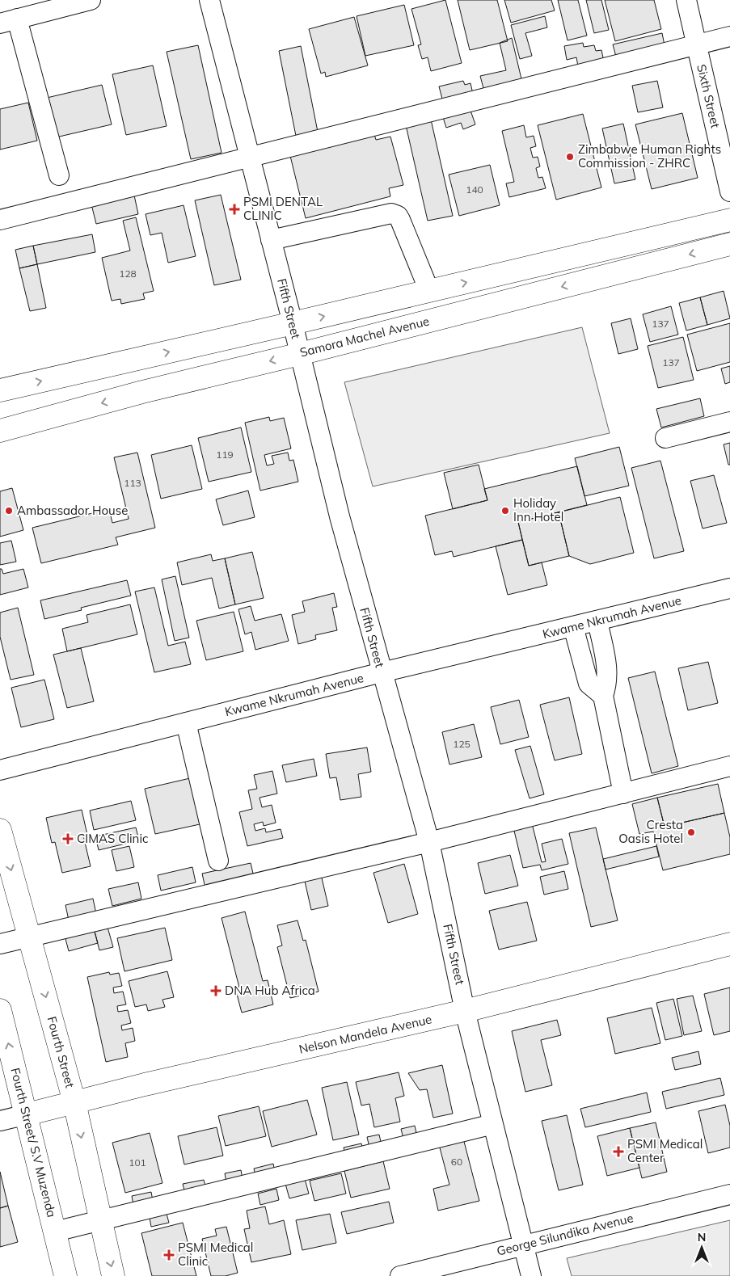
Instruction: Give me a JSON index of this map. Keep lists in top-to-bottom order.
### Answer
{
  "streets": {
    "main road": [
      "Samora Machel Avenue",
      "Nelson Mandela Avenue",
      "Fourth Street",
      "Fourth Street/ S.V Muzenda"
    ],
    "street": [
      "Sixth Street",
      "Fifth Street",
      "Kwame Nkrumah Avenue",
      "George Silundika Avenue"
    ]
  },
  "crossings": [
    ["Fifth Street", "Samora Machel Avenue"],
    ["Fifth Street", "Kwame Nkrumah Avenue"],
    ["Fifth Street", "Nelson Mandela Avenue"],
    ["Fifth Street", "George Silundika Avenue"],
    ["Nelson Mandela Avenue", "Fourth Street"],
    ["Nelson Mandela Avenue", "Fourth Street/ S.V Muzenda"]
  ],
  "one_way": ["Fourth Street", "Fourth Street/ S.V Muzenda"],
  "places": {
    "other": [
      "Zimbabwe Human Rights Commission - ZHRC",
      "Ambassador House",
      "Holiday Inn Hotel",
      "Cresta Oasis Hotel"
    ],
    "health": [
      "PSMI DENTAL CLINIC",
      "CIMAS Clinic",
      "DNA Hub Africa",
      "PSMI Medical Center",
      "PSMI Medical Clinic"
    ]
  },
  "house_numbers": [
    "140",
    "128",
    "137",
    "137",
    "119",
    "113",
    "125",
    "60",
    "101"
  ],
  "north": "top"
}
